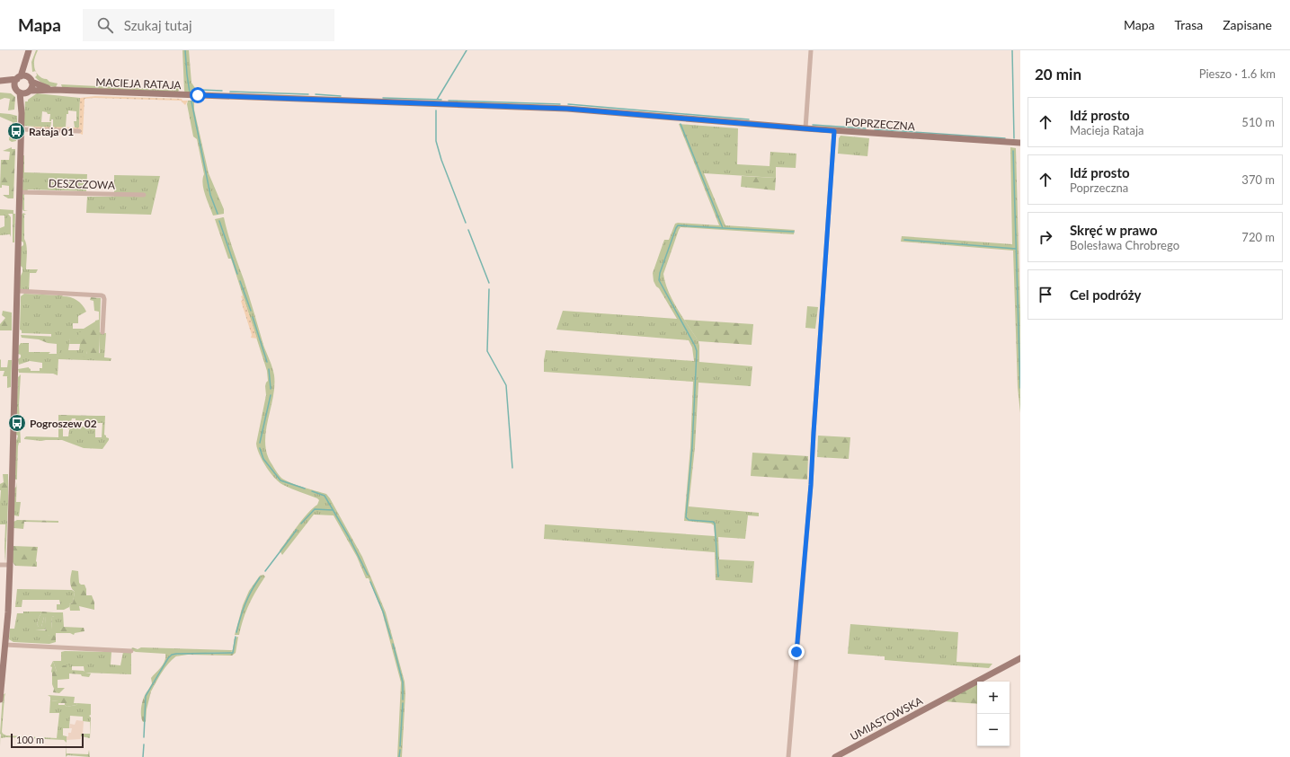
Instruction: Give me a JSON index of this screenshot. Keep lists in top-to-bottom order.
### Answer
{
  "streets": {
    "street": [
      "MACIEJA RATAJA",
      "POPRZECZNA",
      "DESZCZOWA",
      "UMIASTOWSKA"
    ]
  },
  "crossings": [
    ["MACIEJA RATAJA", "POPRZECZNA"]
  ],
  "places": {
    "bus stop": ["Rataja 01", "Pogroszew 02"]
  },
  "scale_bar": "100 m",
  "page": {
    "header": "Mapa",
    "search": "Szukaj tutaj",
    "nav": ["Mapa", "Trasa", "Zapisane"],
    "heading": ["20 min", "Pieszo · 1.6 km"],
    "list": [
      ["Idź prosto", "Macieja Rataja", "510 m"],
      ["Idź prosto", "Poprzeczna", "370 m"],
      ["Skręć w prawo", "Bolesława Chrobrego", "720 m"],
      "Cel podróży"
    ],
    "map_buttons": ["+", "−"],
    "scale": "100 m"
  }
}
